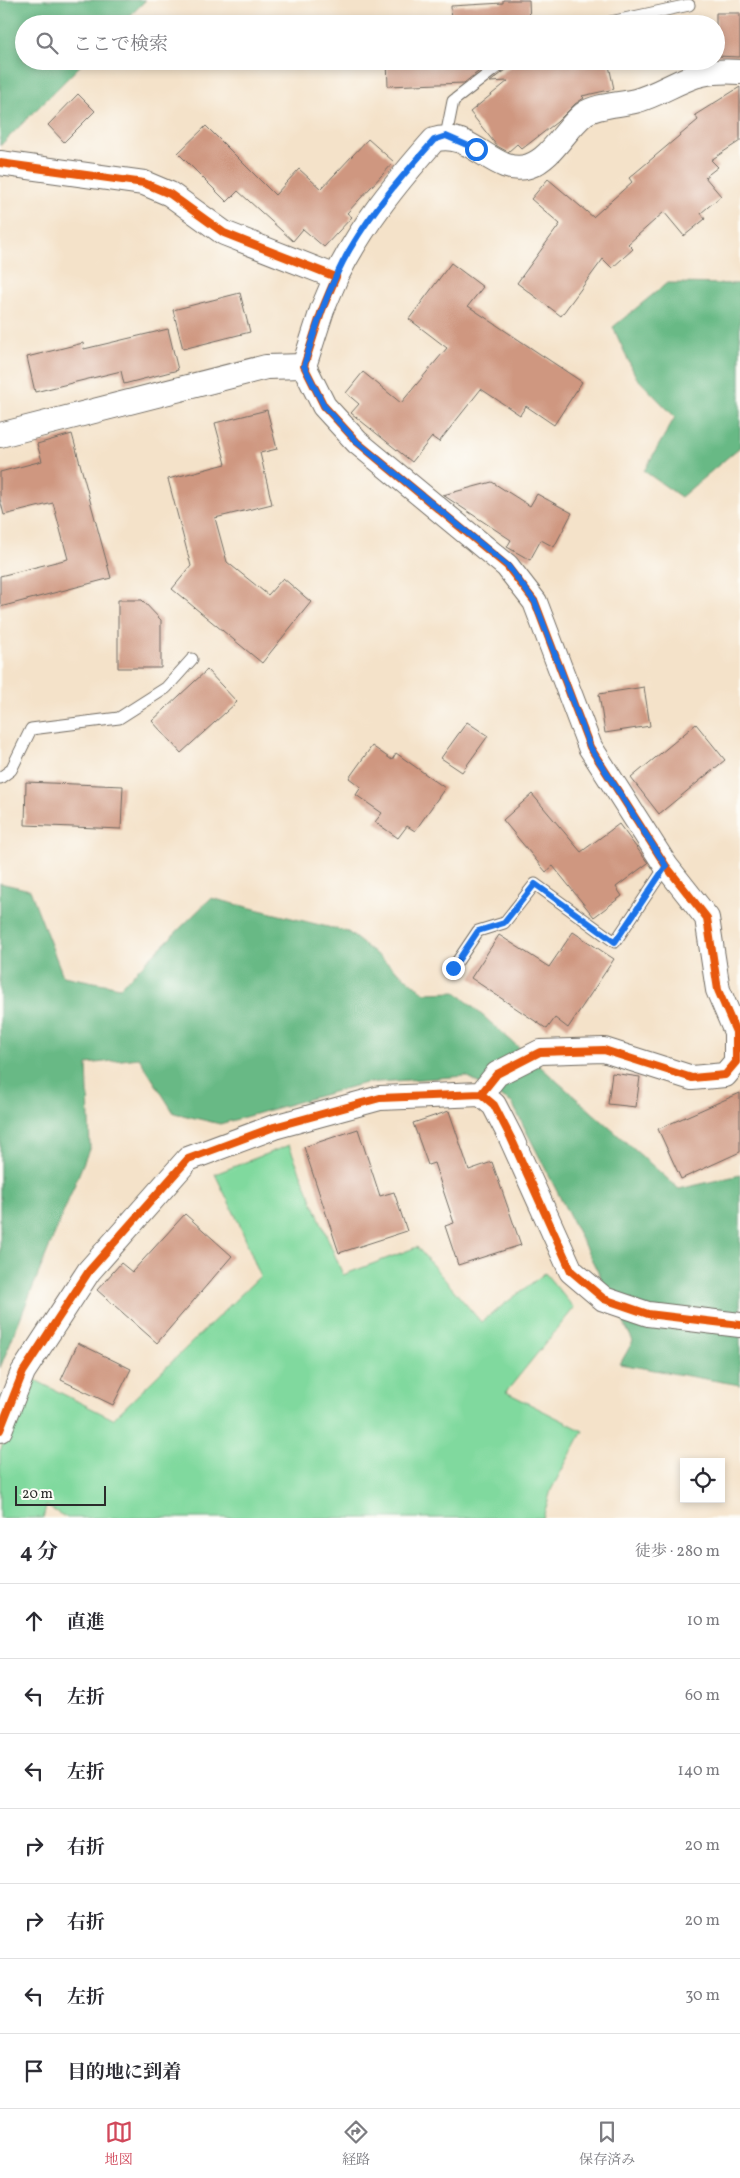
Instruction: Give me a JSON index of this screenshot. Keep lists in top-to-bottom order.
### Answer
{
  "scale_bar": "20 m",
  "page": {
    "search": "ここで検索",
    "scale": "20 m",
    "heading": ["4 分", "徒歩 · 280 m"],
    "list": [
      ["直進", "10 m"],
      ["左折", "60 m"],
      ["左折", "140 m"],
      ["右折", "20 m"],
      ["右折", "20 m"],
      ["左折", "30 m"],
      "目的地に到着"
    ],
    "nav": ["地図", "経路", "保存済み"]
  }
}
